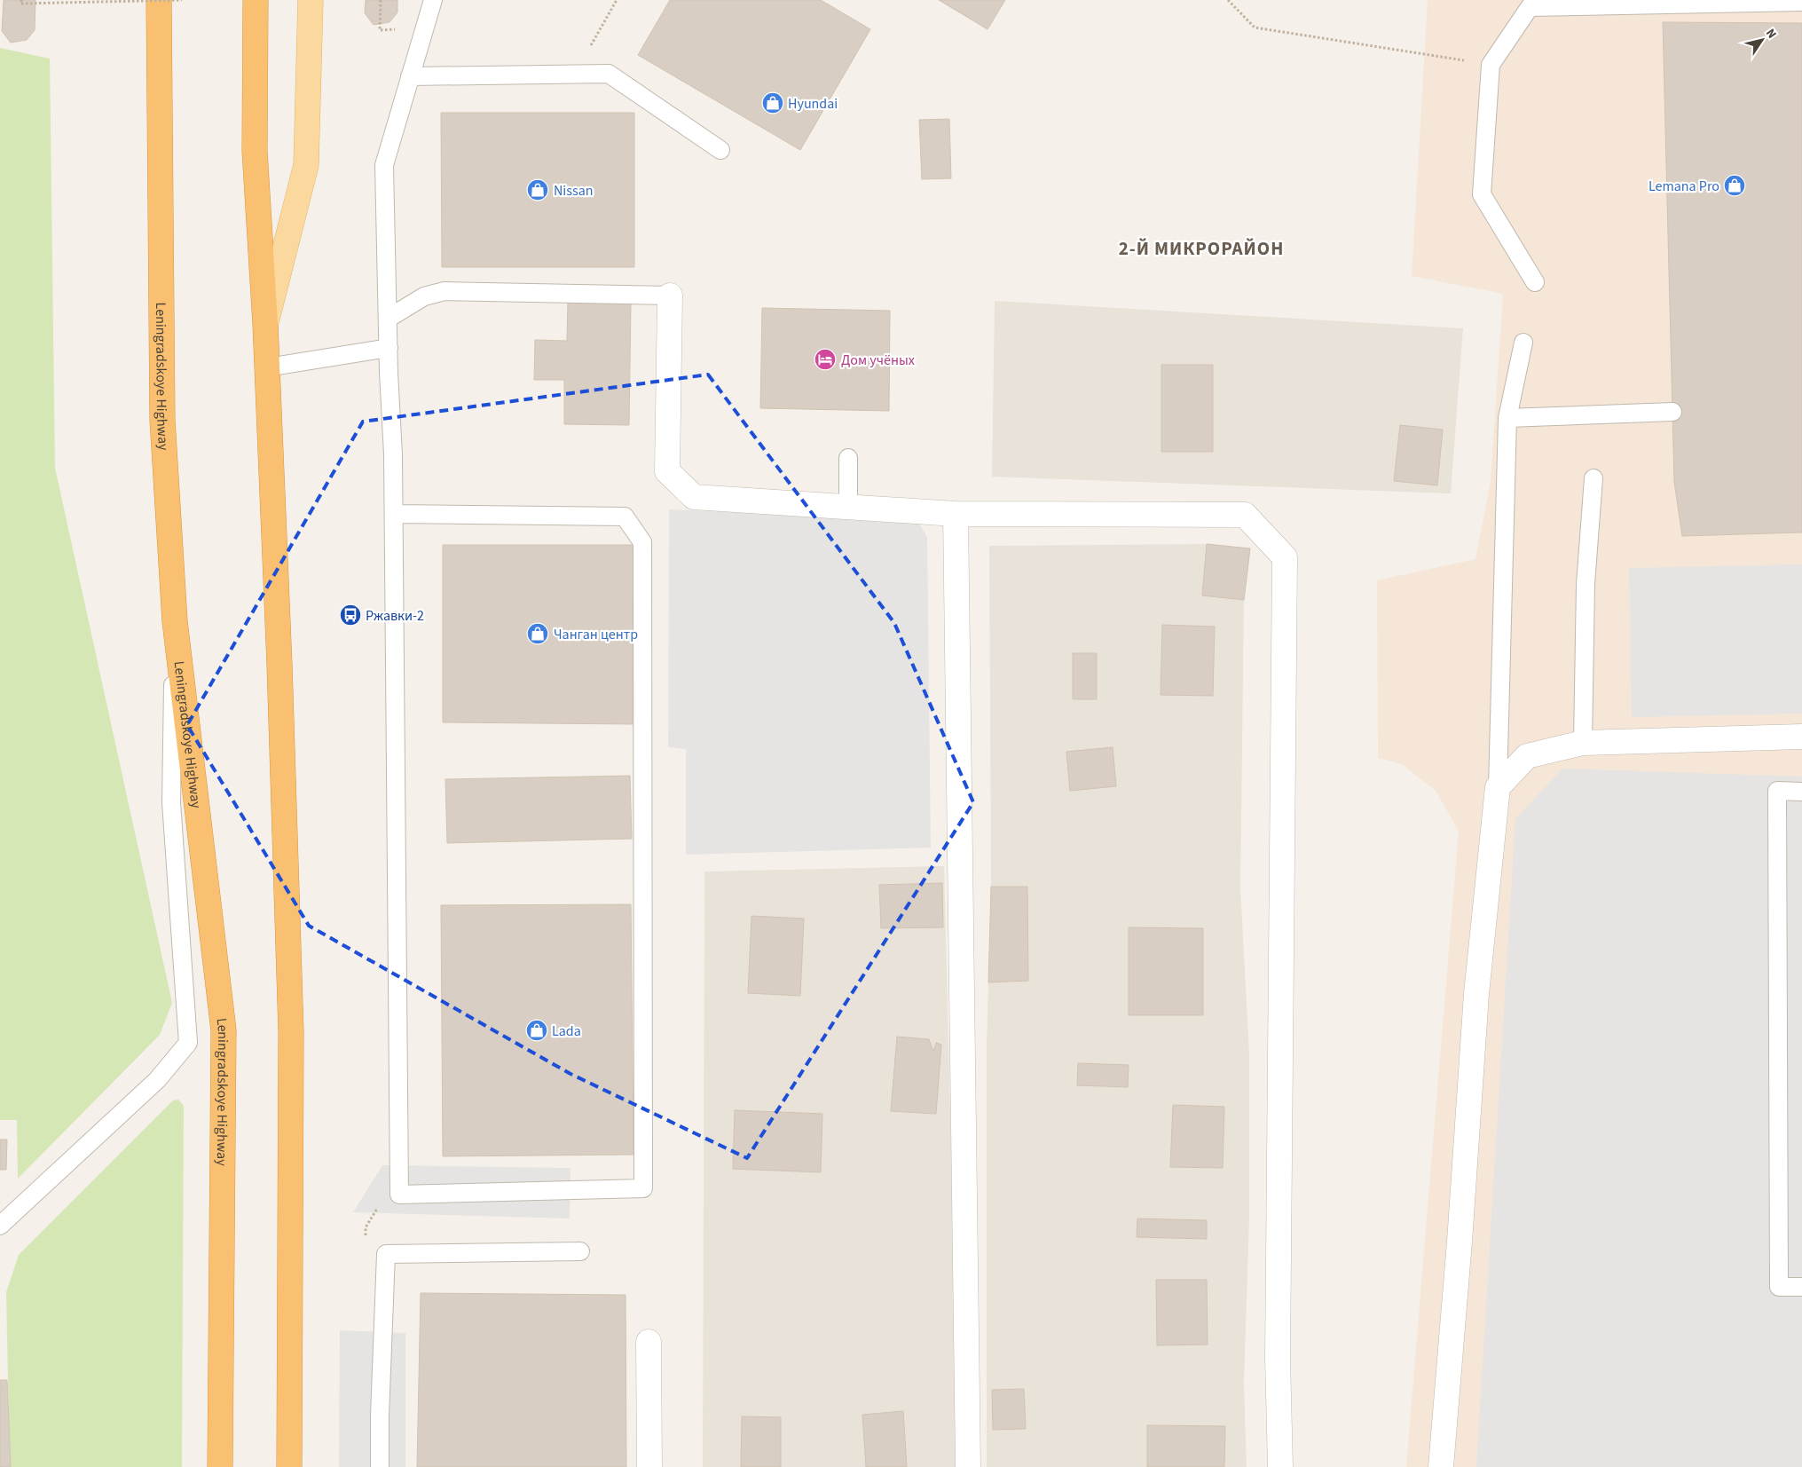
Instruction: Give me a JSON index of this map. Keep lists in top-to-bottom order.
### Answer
{
  "streets": {
    "highway": ["Leningradskoye Highway"]
  },
  "districts": ["2-Й МИКРОРАЙОН"],
  "places": {
    "shop": [
      "Hyundai",
      "Lemana Pro",
      "Nissan",
      "Чанган центр",
      "Lada"
    ],
    "hotel": ["Дом учёных"],
    "bus stop": ["Ржавки-2"]
  },
  "north": "top right"
}
